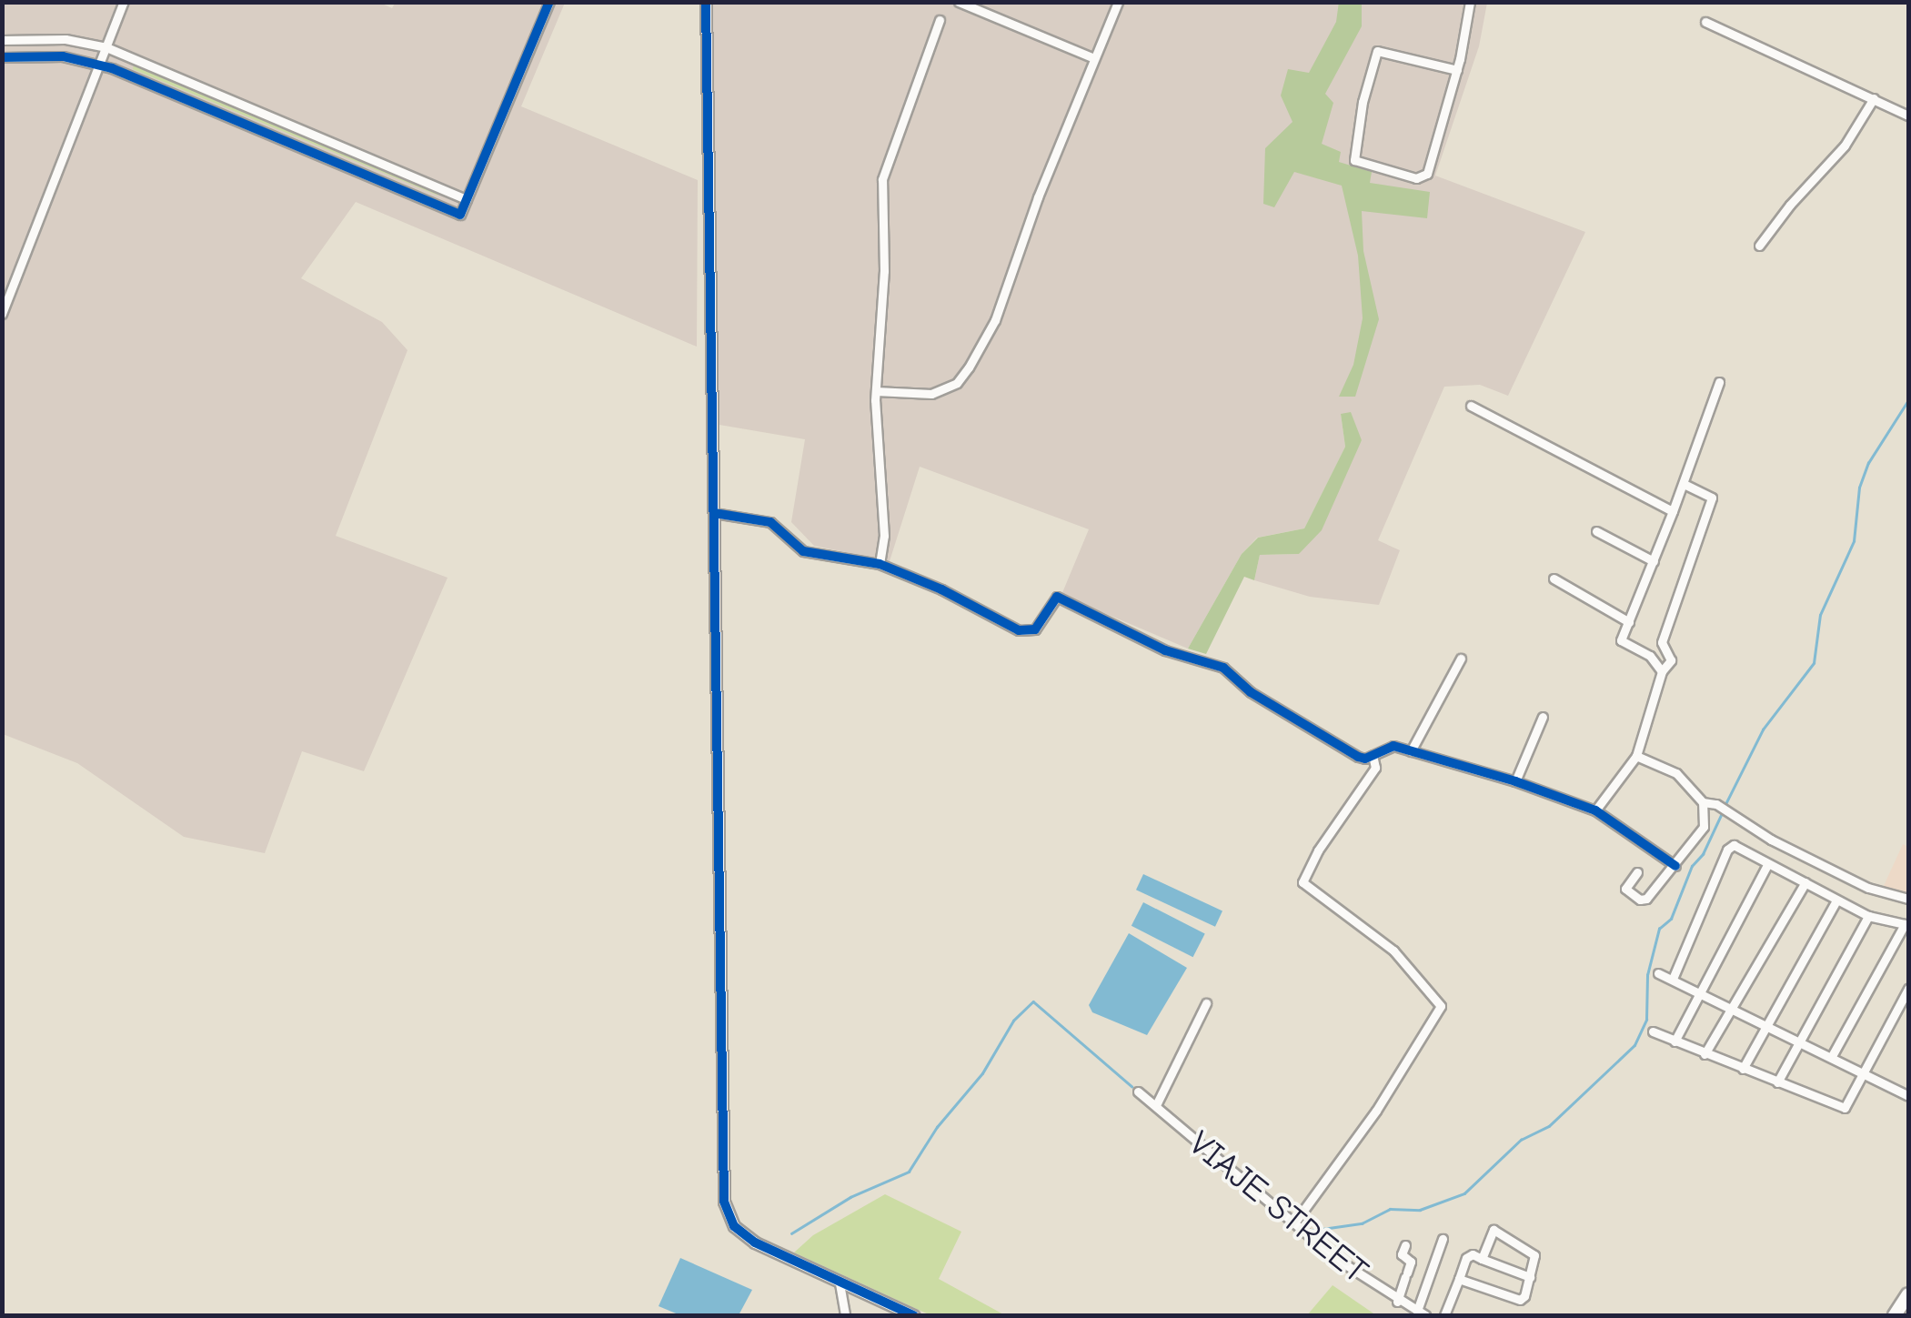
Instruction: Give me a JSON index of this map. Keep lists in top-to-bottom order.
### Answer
{
  "streets": {
    "street": ["VIAJE STREET"]
  }
}
